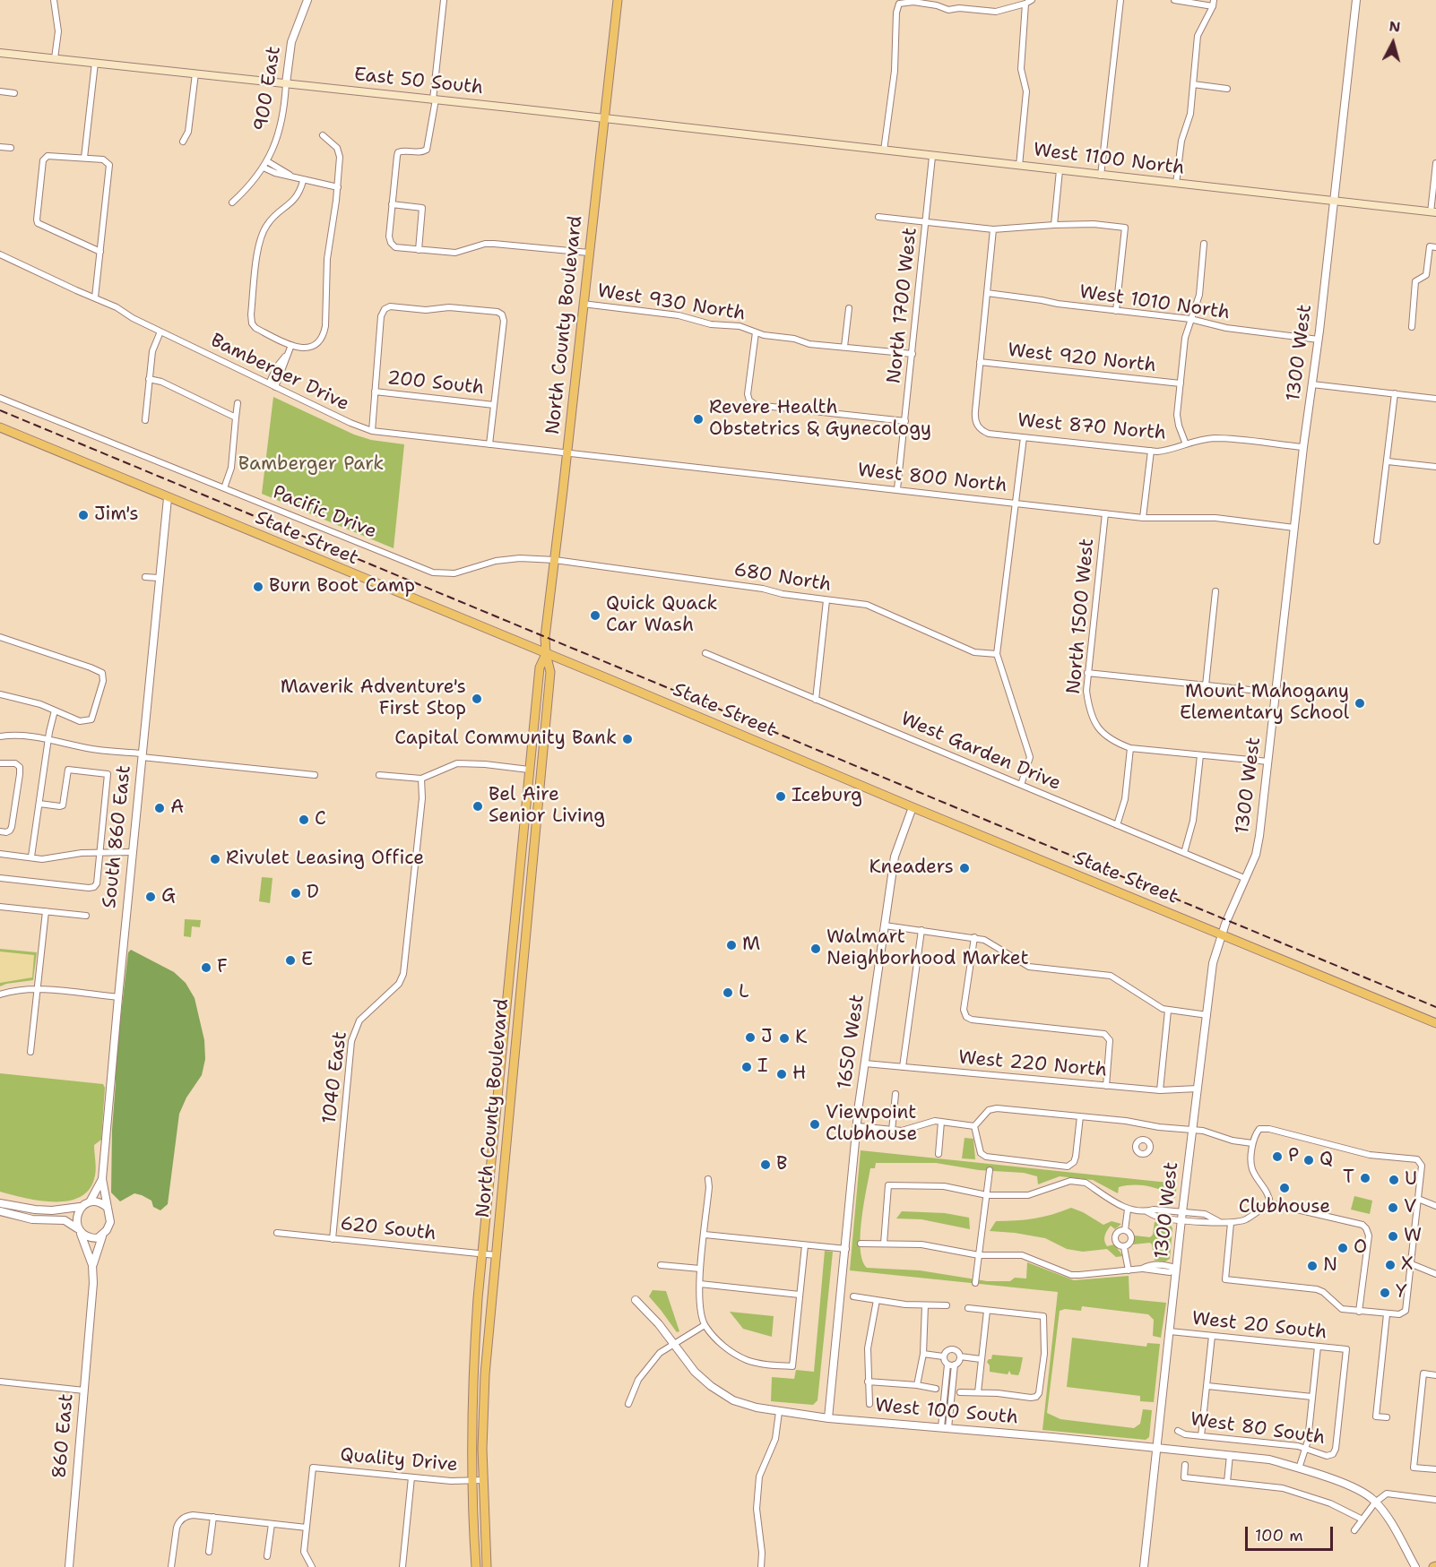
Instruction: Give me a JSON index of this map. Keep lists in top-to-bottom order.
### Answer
{
  "streets": {
    "main road": [
      "East 50 South",
      "West 1100 North",
      "North County Boulevard",
      "State Street"
    ],
    "street": [
      "900 East",
      "West 930 North",
      "West 1010 North",
      "North 1700 West",
      "1300 West",
      "West 920 North",
      "Bamberger Drive",
      "200 South",
      "West 870 North",
      "West 800 North",
      "Pacific Drive",
      "680 North",
      "North 1500 West",
      "West Garden Drive",
      "South 860 East",
      "1650 West",
      "West 220 North",
      "1040 East",
      "620 South",
      "West 20 South",
      "West 100 South",
      "West 80 South",
      "860 East",
      "Quality Drive"
    ]
  },
  "crossings": [
    ["East 50 South", "900 East"],
    ["East 50 South", "West 1100 North"],
    ["East 50 South", "North County Boulevard"],
    ["West 1100 North", "North 1700 West"],
    ["West 1100 North", "1300 West"],
    ["West 930 North", "North County Boulevard"],
    ["West 1010 North", "1300 West"],
    ["North 1700 West", "West 800 North"],
    ["North County Boulevard", "Bamberger Drive"],
    ["North County Boulevard", "West 800 North"],
    ["North County Boulevard", "Pacific Drive"],
    ["North County Boulevard", "State Street"],
    ["North County Boulevard", "680 North"],
    ["North County Boulevard", "620 South"],
    ["North County Boulevard", "Quality Drive"],
    ["1300 West", "West 870 North"],
    ["1300 West", "West 800 North"],
    ["1300 West", "State Street"],
    ["1300 West", "West Garden Drive"],
    ["1300 West", "West 220 North"],
    ["1300 West", "West 20 South"],
    ["1300 West", "West 100 South"],
    ["West 920 North", "West 870 North"],
    ["Bamberger Drive", "West 800 North"],
    ["West 800 North", "North 1500 West"],
    ["Pacific Drive", "680 North"],
    ["State Street", "South 860 East"],
    ["State Street", "1650 West"],
    ["1650 West", "West 220 North"],
    ["1650 West", "West 100 South"],
    ["1040 East", "620 South"],
    ["West 20 South", "West 80 South"]
  ],
  "parks": ["Bamberger Park"],
  "places": [
    "Revere Health Obstetrics & Gynecology",
    "Jim's",
    "Burn Boot Camp",
    "Quick Quack Car Wash",
    "Maverik Adventure's First Stop",
    "Mount Mahogany Elementary School",
    "Capital Community Bank",
    "Iceburg",
    "Bel Aire Senior Living",
    "A",
    "C",
    "Rivulet Leasing Office",
    "Kneaders",
    "D",
    "G",
    "M",
    "Walmart Neighborhood Market",
    "E",
    "F",
    "L",
    "J",
    "K",
    "I",
    "H",
    "Viewpoint Clubhouse",
    "P",
    "Q",
    "B",
    "T",
    "U",
    "Clubhouse",
    "V",
    "W",
    "O",
    "X",
    "N",
    "Y"
  ],
  "scale_bar": "100 m",
  "north": "top"
}
